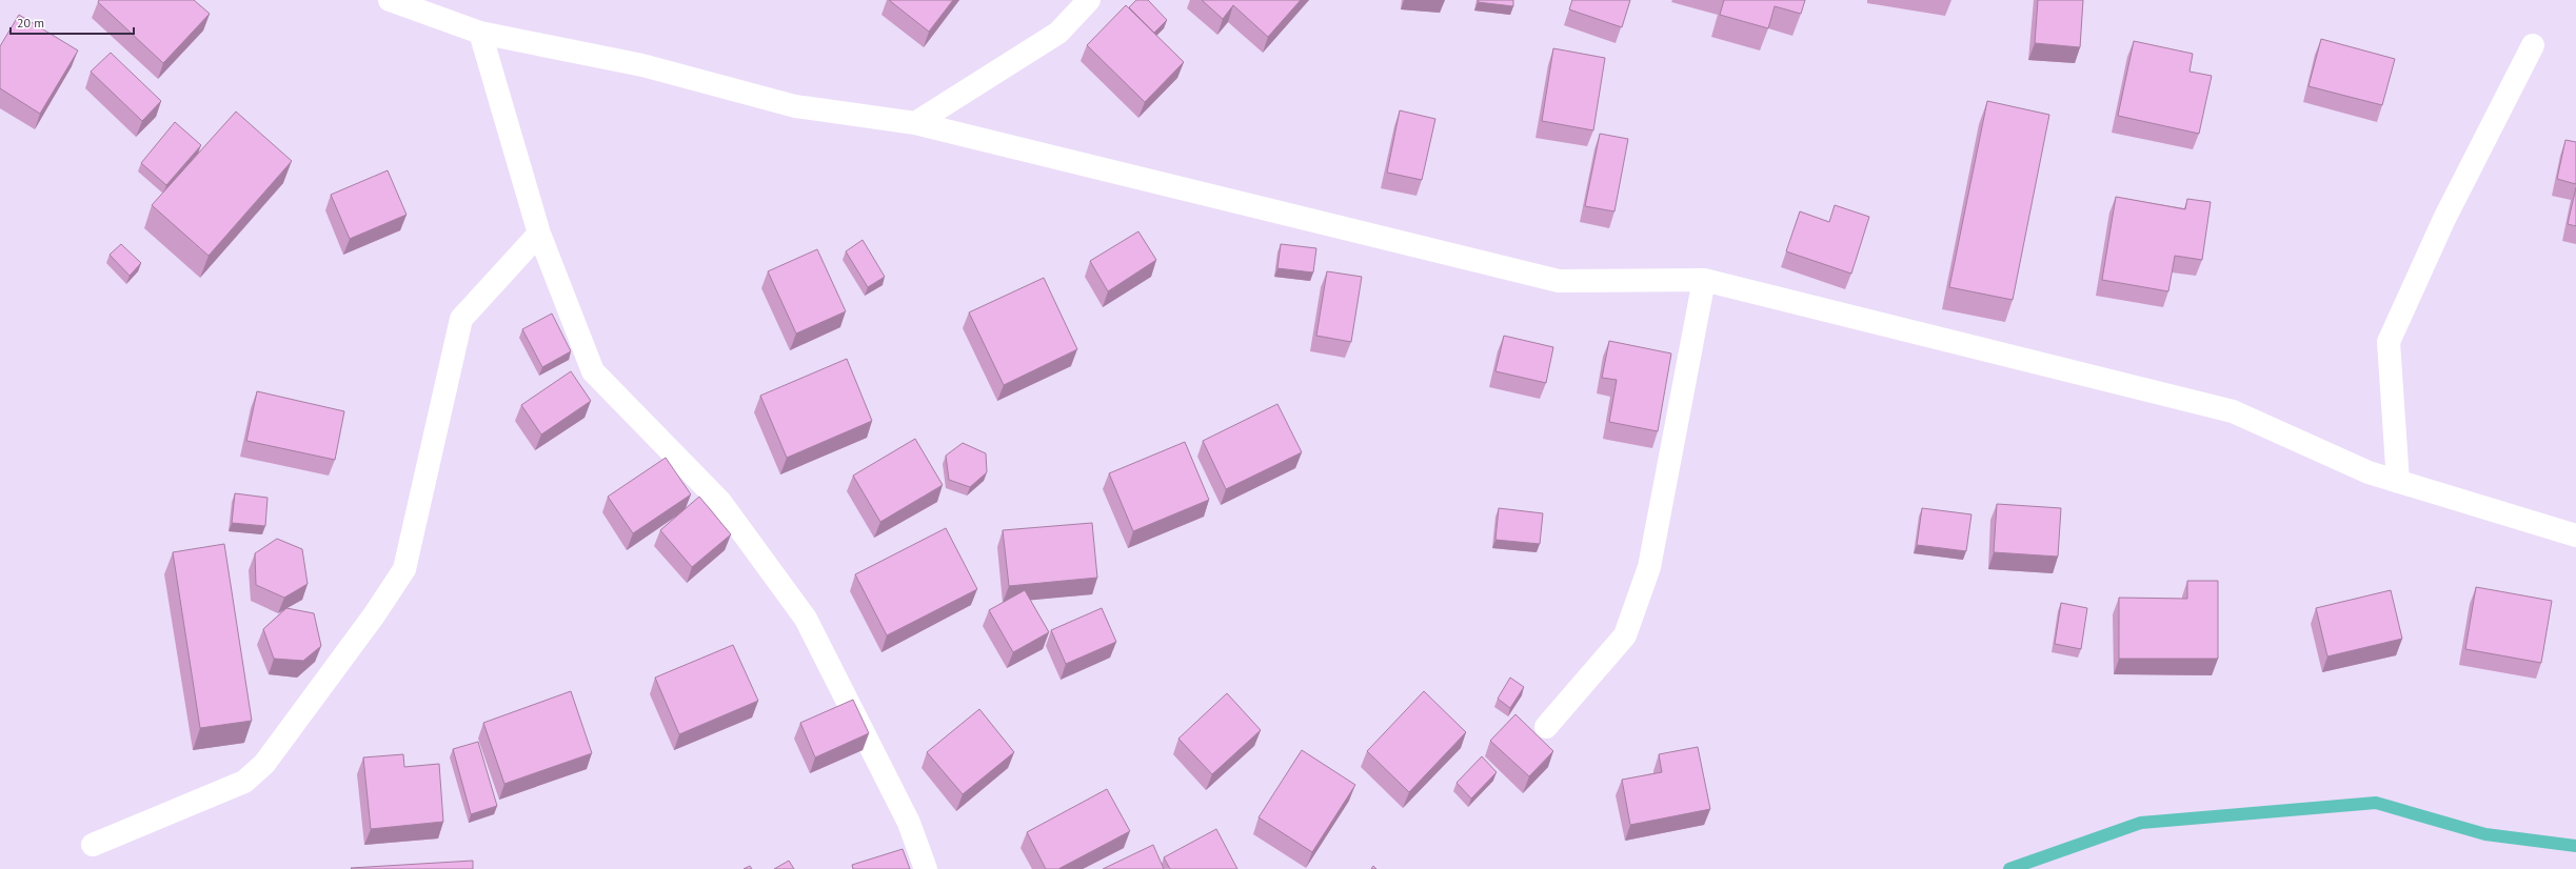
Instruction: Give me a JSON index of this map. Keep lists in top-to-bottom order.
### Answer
{
  "scale_bar": "20 m"
}
